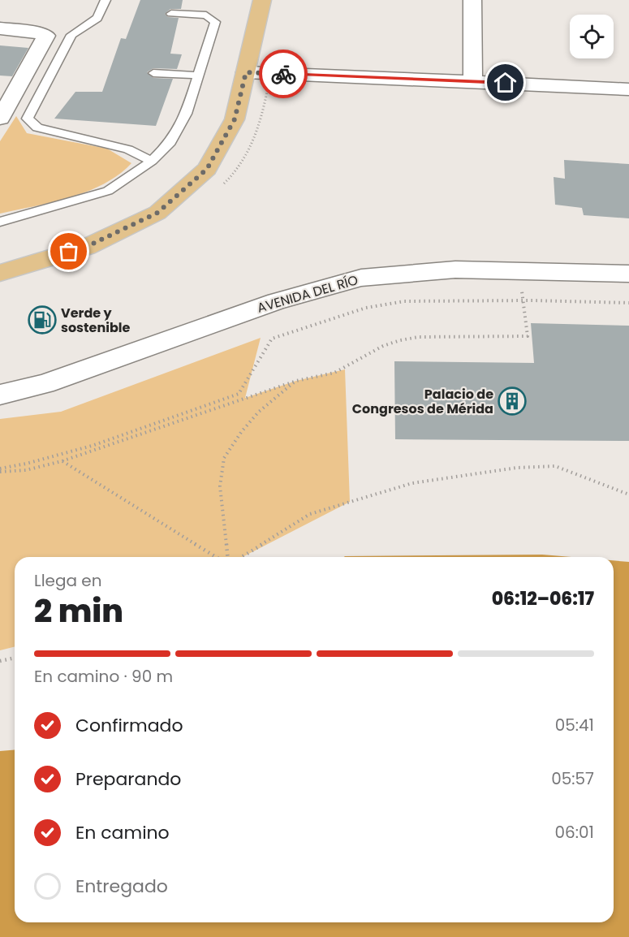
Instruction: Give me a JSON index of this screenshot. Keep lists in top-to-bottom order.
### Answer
{
  "streets": {
    "street": ["AVENIDA DEL RÍO"]
  },
  "places": {
    "fuel station": ["Verde y sostenible"],
    "building": ["Palacio de Congresos de Mérida"]
  },
  "page": {
    "heading": ["2 min", "Llega en", "06:12–06:17"],
    "bar": "En camino · 90 m",
    "list": [
      ["Confirmado", "05:41"],
      ["Preparando", "05:57"],
      ["En camino", "06:01"],
      "Entregado"
    ]
  }
}
